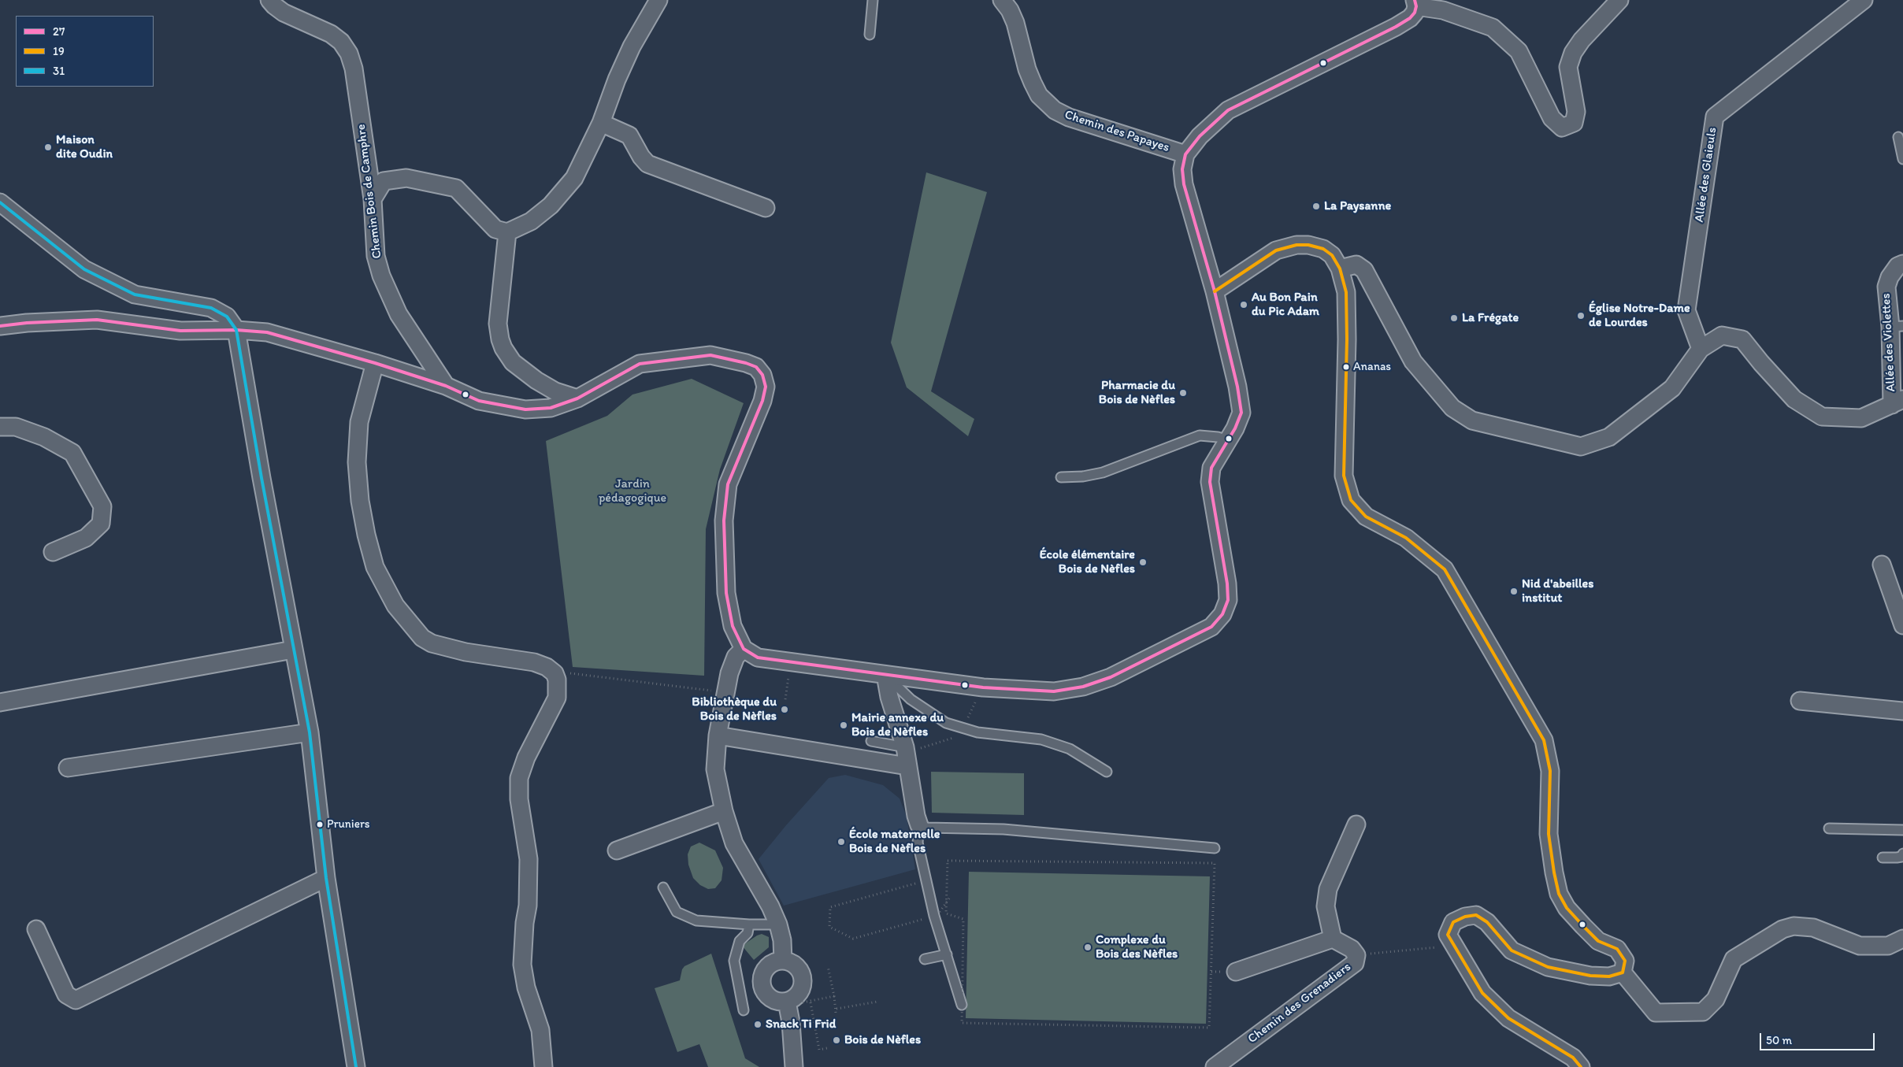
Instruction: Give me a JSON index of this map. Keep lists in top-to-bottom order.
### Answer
{
  "streets": {
    "street": [
      "Chemin des Papayes",
      "Allée des Glaieuls",
      "Chemin Bois de Camphre",
      "Allée des Violettes",
      "Chemin des Grenadiers"
    ]
  },
  "crossings": [
    ["Allée des Glaieuls", "Allée des Violettes"]
  ],
  "parks": ["Jardin pédagogique"],
  "places": [
    "Maison dite Oudin",
    "La Paysanne",
    "Au Bon Pain du Pic Adam",
    "Église Notre-Dame de Lourdes",
    "La Frégate",
    "Ananas",
    "Pharmacie du Bois de Nèfles",
    "École élémentaire Bois de Nèfles",
    "Nid d'abeilles institut",
    "Bibliothèque du Bois de Nèfles",
    "Mairie annexe du Bois de Nèfles",
    "Pruniers",
    "École maternelle Bois de Nèfles",
    "Complexe du Bois des Nèfles",
    "Snack Ti Frid",
    "Bois de Nèfles"
  ],
  "lines": ["transit line 27", "transit line 31", "transit line 19"],
  "legend": ["27", "19", "31"],
  "scale_bar": "50 m"
}
